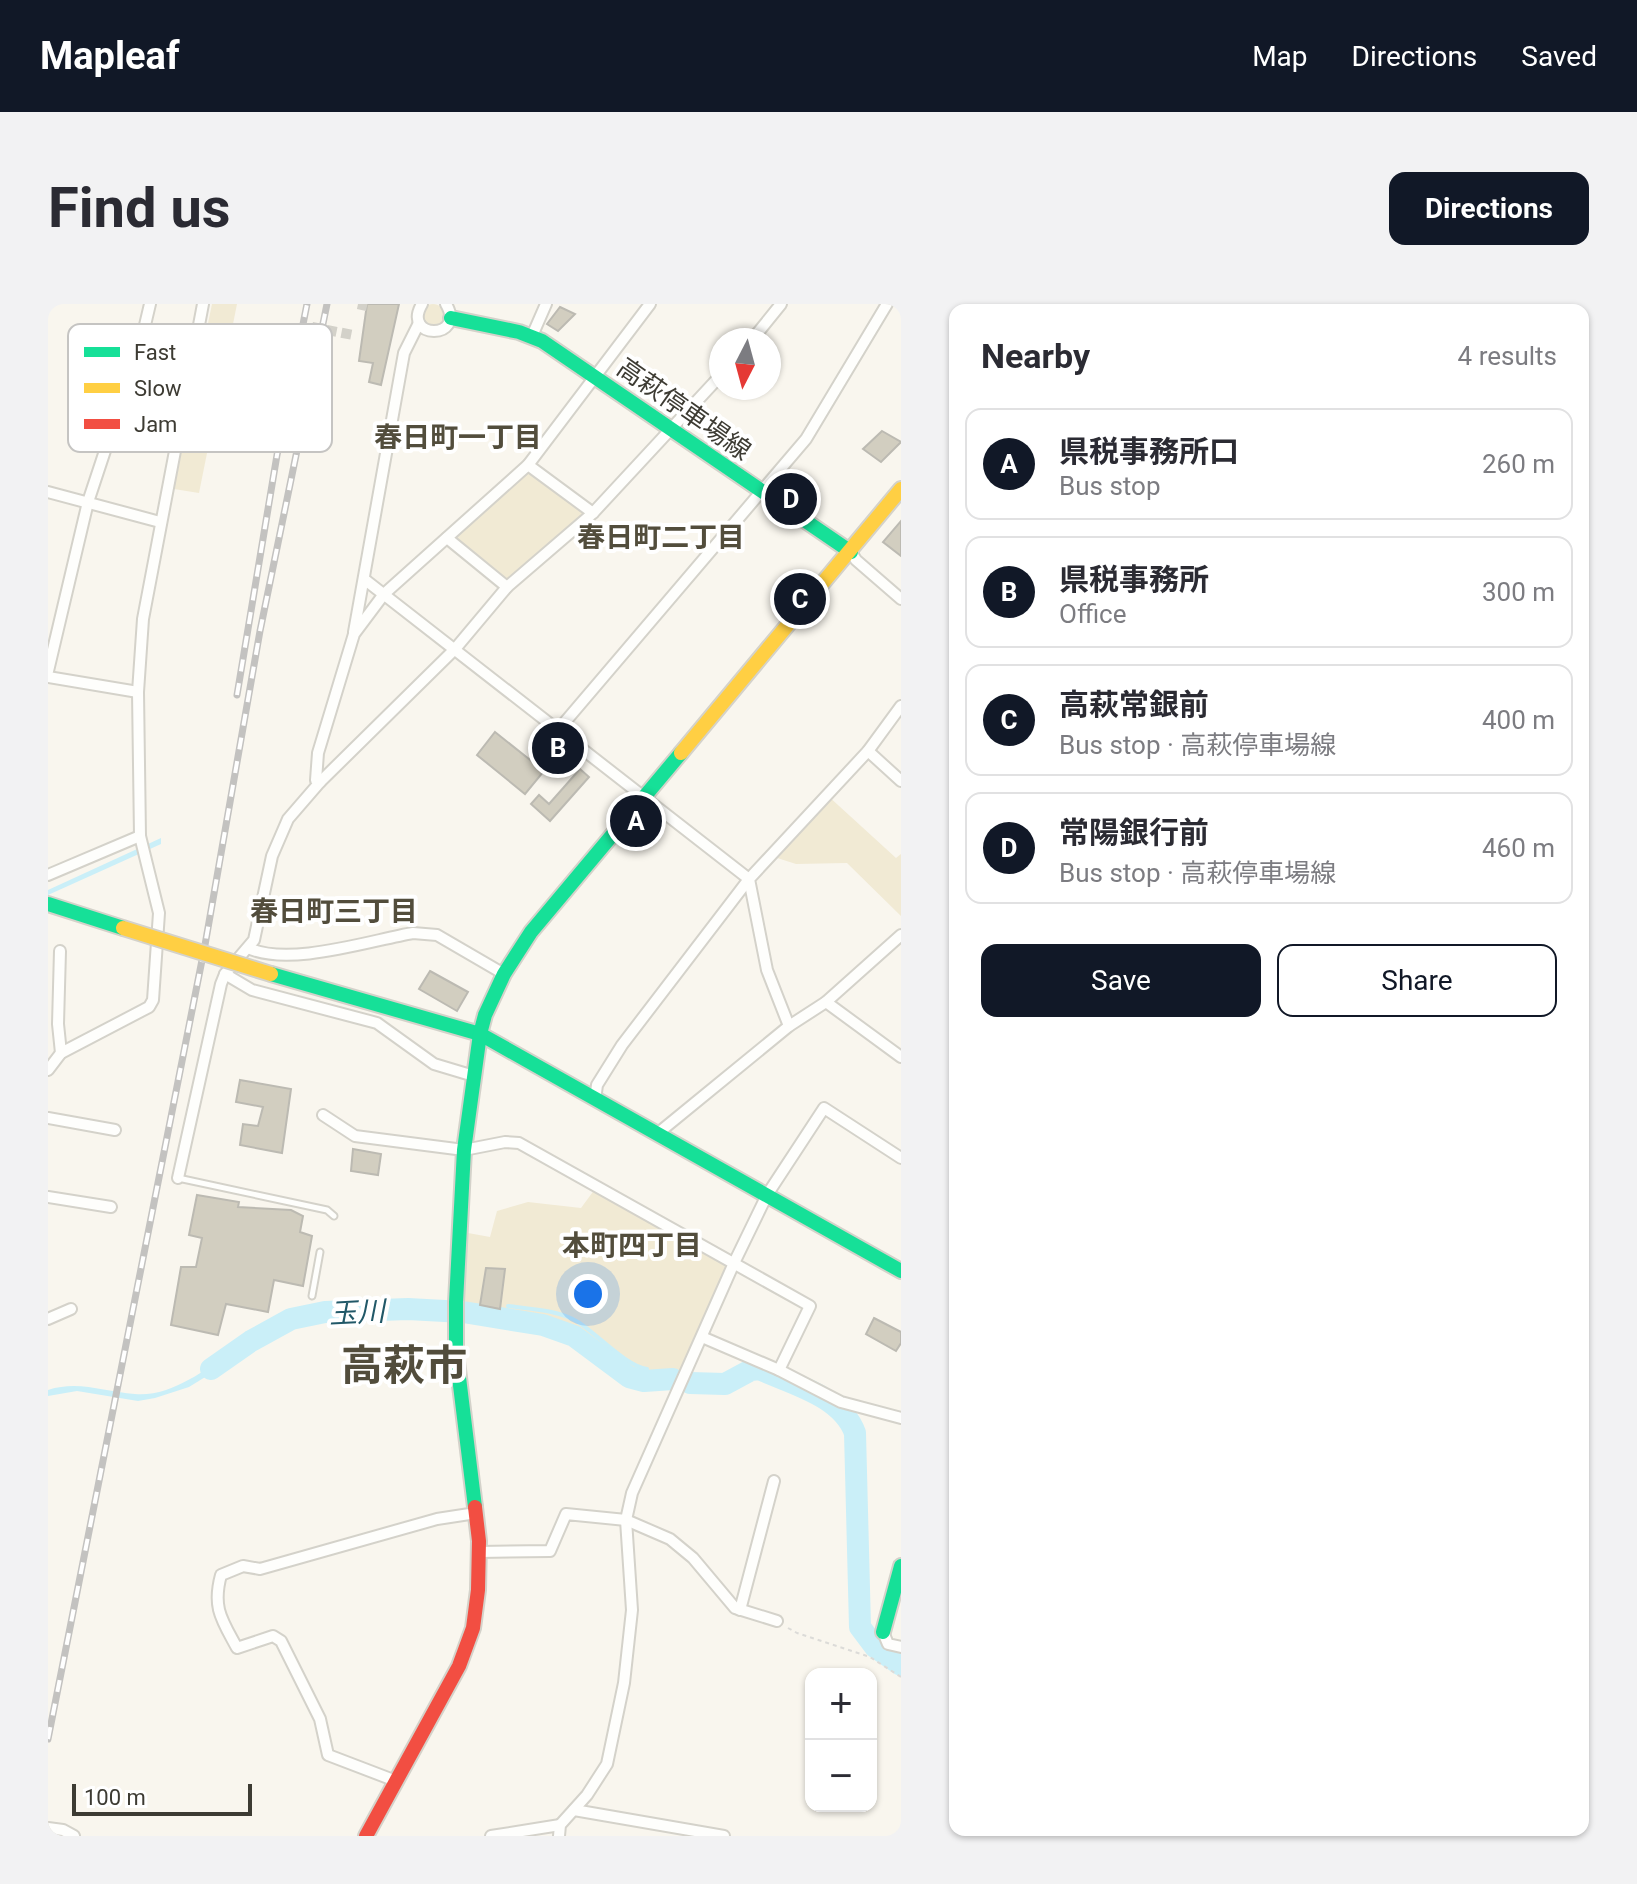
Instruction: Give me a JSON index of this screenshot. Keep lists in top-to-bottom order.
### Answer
{
  "streets": {
    "street": ["高萩停車場線"]
  },
  "districts": [
    "春日町一丁目",
    "春日町二丁目",
    "春日町三丁目",
    "本町四丁目",
    "高萩市"
  ],
  "water": ["玉川"],
  "legend": ["Fast", "Slow", "Jam"],
  "scale_bar": "100 m",
  "north": "bottom",
  "page": {
    "header": "Mapleaf",
    "nav": ["Map", "Directions", "Saved"],
    "buttons": [
      "Directions",
      ["Save", "Share"]
    ],
    "title": "Find us",
    "heading": ["Nearby", "4 results"],
    "list": [
      {
        "mark": "A",
        "name": "県税事務所口",
        "note": "Bus stop",
        "value": "260 m"
      },
      {
        "mark": "B",
        "name": "県税事務所",
        "note": "Office",
        "value": "300 m"
      },
      {
        "mark": "C",
        "name": "高萩常銀前",
        "note": "Bus stop · 高萩停車場線",
        "value": "400 m"
      },
      {
        "mark": "D",
        "name": "常陽銀行前",
        "note": "Bus stop · 高萩停車場線",
        "value": "460 m"
      }
    ],
    "pins": [
      "D",
      "C",
      "B",
      "A"
    ],
    "map_buttons": ["+", "−"],
    "scale": "100 m"
  }
}
